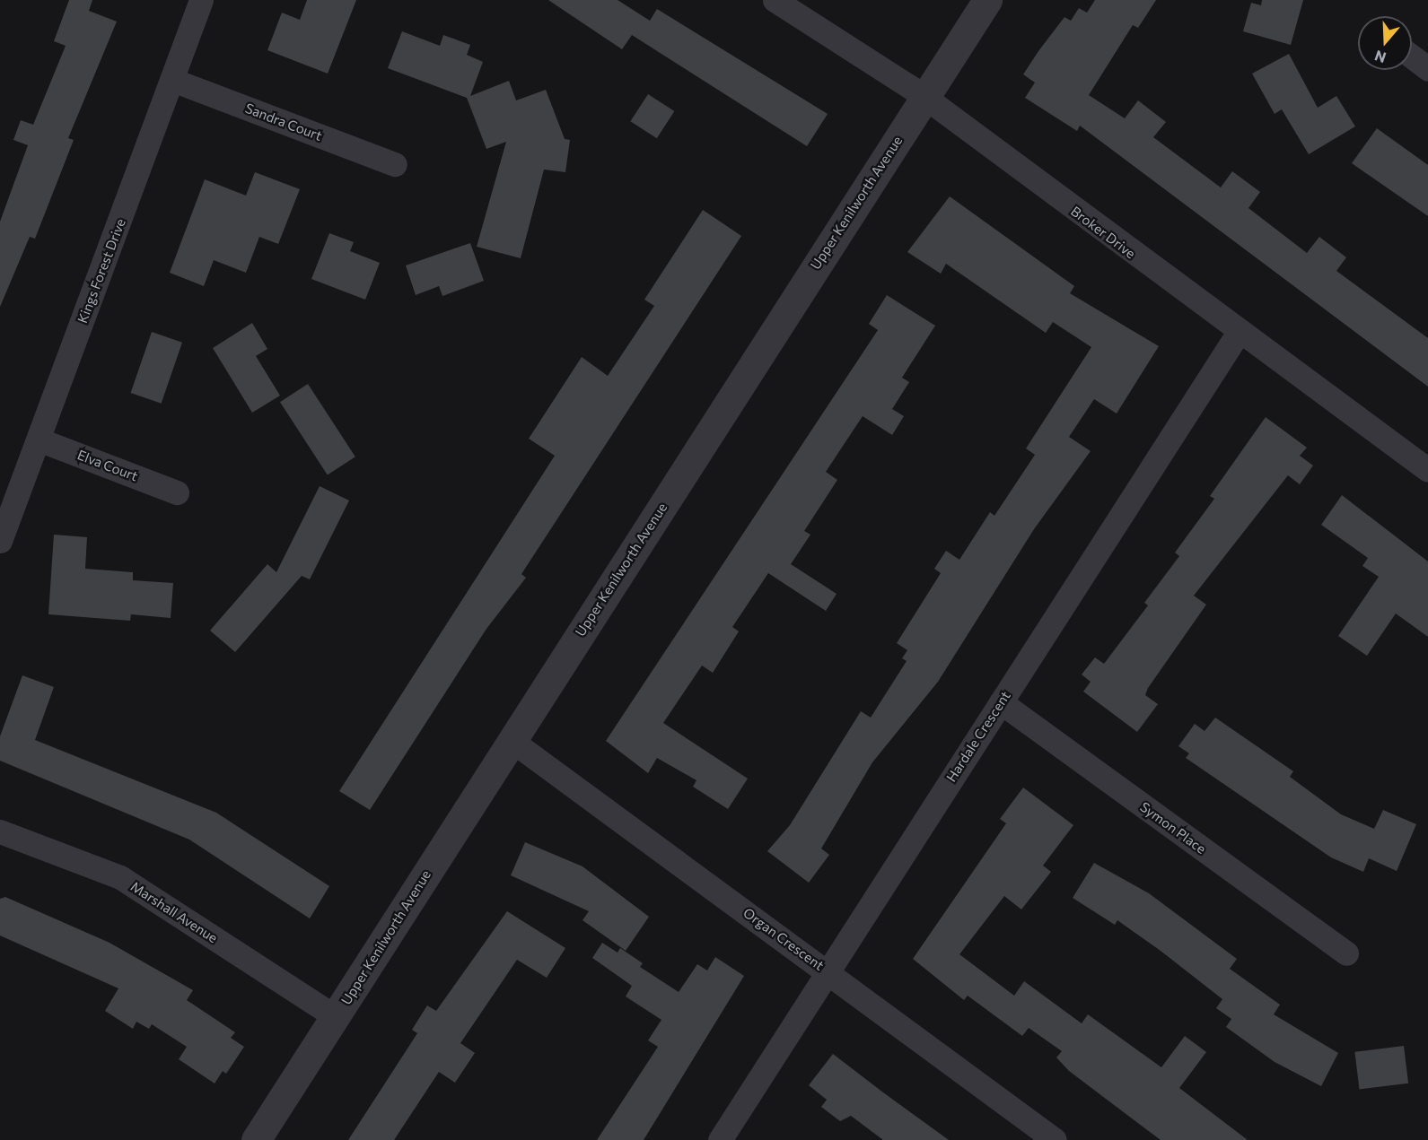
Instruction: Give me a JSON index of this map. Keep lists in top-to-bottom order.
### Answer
{
  "streets": {
    "street": [
      "Sandra Court",
      "Upper Kenilworth Avenue",
      "Broker Drive",
      "Kings Forest Drive",
      "Elva Court",
      "Hardale Crescent",
      "Symon Place",
      "Marshall Avenue",
      "Organ Crescent"
    ]
  },
  "crossings": [
    ["Sandra Court", "Kings Forest Drive"],
    ["Upper Kenilworth Avenue", "Broker Drive"],
    ["Upper Kenilworth Avenue", "Marshall Avenue"],
    ["Upper Kenilworth Avenue", "Organ Crescent"],
    ["Broker Drive", "Hardale Crescent"],
    ["Kings Forest Drive", "Elva Court"],
    ["Hardale Crescent", "Symon Place"],
    ["Hardale Crescent", "Organ Crescent"]
  ],
  "north": "bottom"
}
